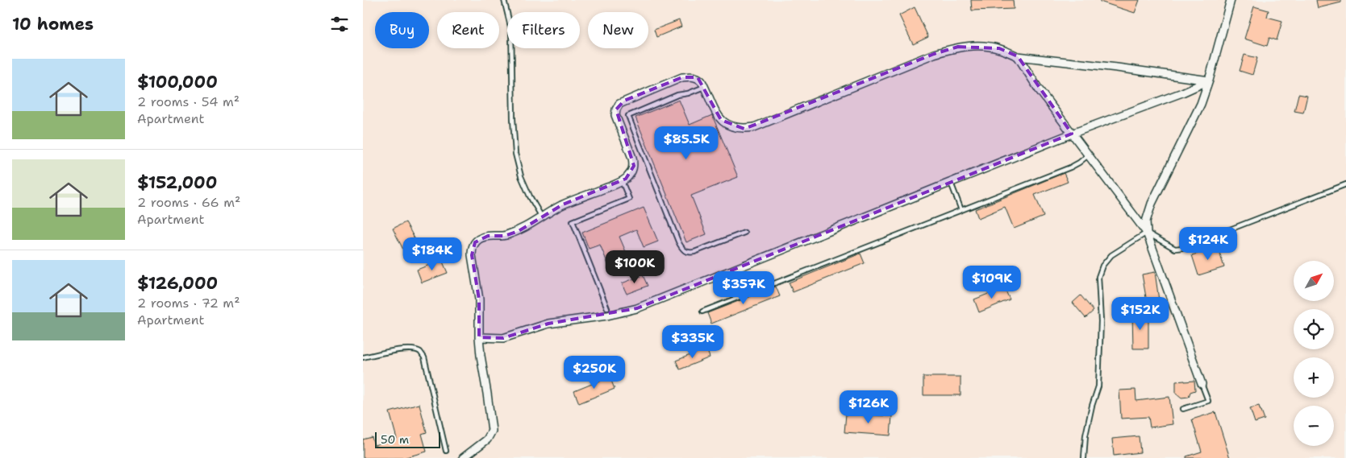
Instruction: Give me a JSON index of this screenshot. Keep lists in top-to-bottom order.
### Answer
{
  "scale_bar": "50 m",
  "north": "top right",
  "page": {
    "heading": "10 homes",
    "chip": [
      "Buy",
      "Rent",
      "Filters",
      "New"
    ],
    "list": [
      {
        "name": "$100,000",
        "note": "2 rooms · 54 m² · Apartment"
      },
      {
        "name": "$152,000",
        "note": "2 rooms · 66 m² · Apartment"
      },
      {
        "name": "$126,000",
        "note": "2 rooms · 72 m² · Apartment"
      }
    ],
    "price": [
      "$85.5K",
      "$124K",
      "$184K",
      "$100K",
      "$109K",
      "$357K",
      "$152K",
      "$335K",
      "$250K",
      "$126K"
    ],
    "map_buttons": ["+", "−"],
    "scale": "50 m"
  }
}
